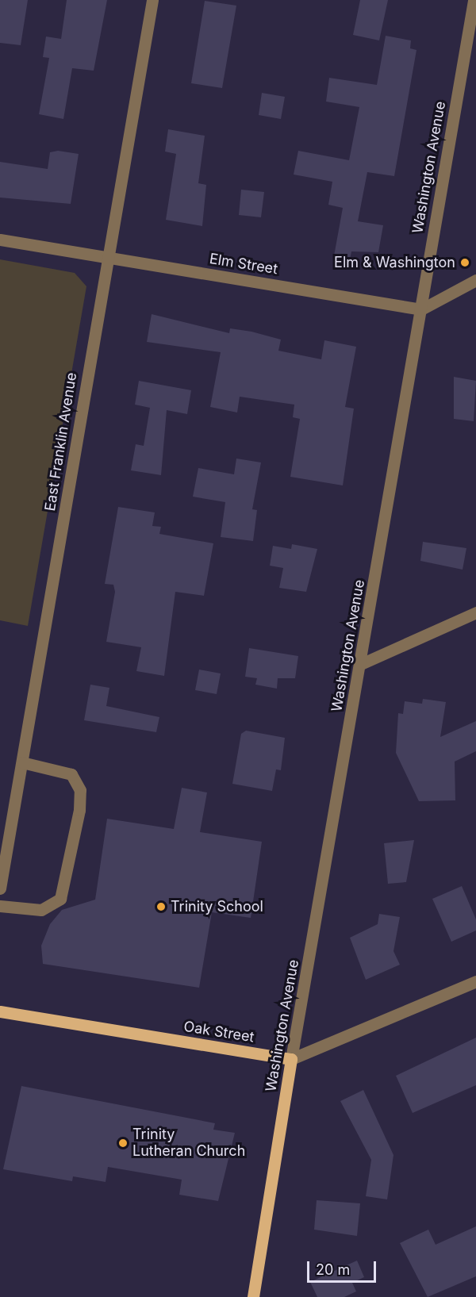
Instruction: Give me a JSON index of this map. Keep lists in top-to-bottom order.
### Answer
{
  "streets": {
    "main road": ["Washington Avenue", "Oak Street"],
    "street": ["Elm Street", "East Franklin Avenue"]
  },
  "crossings": [
    ["Washington Avenue", "Elm Street"],
    ["Washington Avenue", "Oak Street"],
    ["Elm Street", "East Franklin Avenue"]
  ],
  "places": ["Elm & Washington", "Trinity School", "Trinity Lutheran Church"],
  "scale_bar": "20 m"
}
